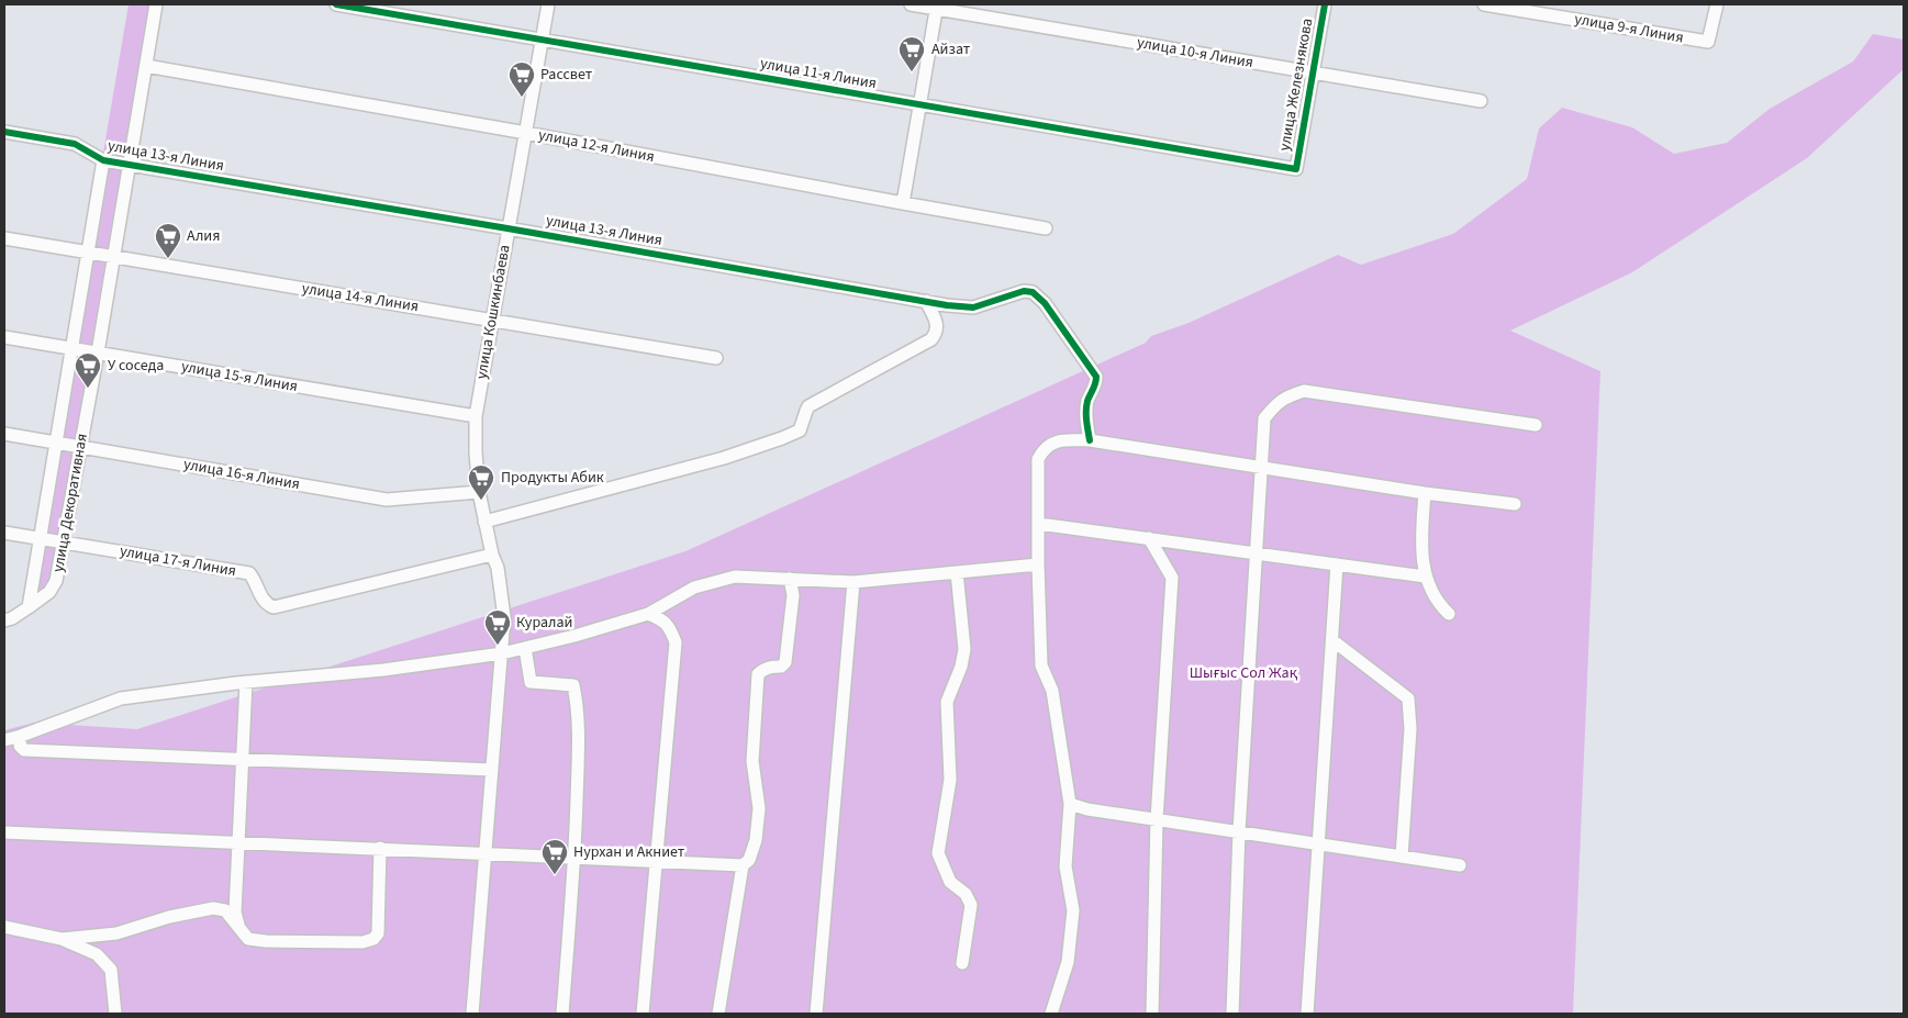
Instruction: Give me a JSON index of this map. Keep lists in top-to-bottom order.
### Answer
{
  "streets": {
    "street": [
      "улица 9-я Линия",
      "улица 10-я Линия",
      "улица 11-я Линия",
      "улица Железнякова",
      "улица 12-я Линия",
      "улица 13-я Линия",
      "улица 14-я Линия",
      "улица Кошкинбаева",
      "улица 15-я Линия",
      "улица 16-я Линия",
      "улица Декоративная",
      "улица 17-я Линия"
    ]
  },
  "crossings": [
    ["улица 10-я Линия", "улица Железнякова"],
    ["улица 11-я Линия", "улица Железнякова"],
    ["улица 11-я Линия", "улица Кошкинбаева"],
    ["улица 12-я Линия", "улица Кошкинбаева"],
    ["улица 12-я Линия", "улица Декоративная"],
    ["улица 13-я Линия", "улица Кошкинбаева"],
    ["улица 13-я Линия", "улица Декоративная"],
    ["улица 14-я Линия", "улица Кошкинбаева"],
    ["улица 14-я Линия", "улица Декоративная"],
    ["улица Кошкинбаева", "улица 15-я Линия"],
    ["улица Кошкинбаева", "улица 16-я Линия"],
    ["улица Кошкинбаева", "улица 17-я Линия"],
    ["улица 15-я Линия", "улица Декоративная"],
    ["улица 16-я Линия", "улица Декоративная"],
    ["улица Декоративная", "улица 17-я Линия"]
  ],
  "parks": ["Шығыс Сол Жақ"],
  "places": {
    "supermarket": [
      "Айзат",
      "Рассвет",
      "Алия",
      "У соседа",
      "Продукты Абик",
      "Куралай",
      "Нурхан и Акниет"
    ]
  }
}
